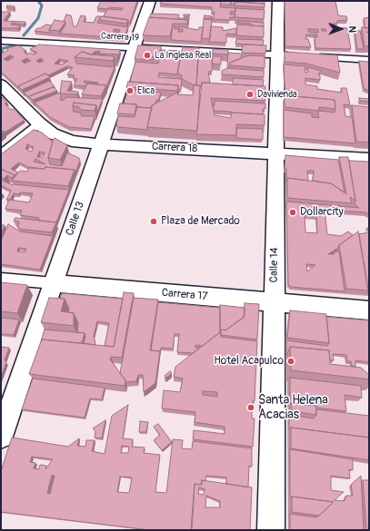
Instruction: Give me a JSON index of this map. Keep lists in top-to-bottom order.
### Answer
{
  "streets": {
    "street": [
      "Carrera 19",
      "Carrera 18",
      "Calle 13",
      "Calle 14",
      "Carrera 17"
    ]
  },
  "crossings": [
    ["Carrera 19", "Calle 13"],
    ["Carrera 19", "Calle 14"],
    ["Carrera 18", "Calle 13"],
    ["Carrera 18", "Calle 14"],
    ["Calle 13", "Carrera 17"],
    ["Calle 14", "Carrera 17"]
  ],
  "places": [
    "La Inglesa Real",
    "Elica",
    "Davivienda",
    "Dollarcity",
    "Plaza de Mercado",
    "Hotel Acapulco",
    "Santa Helena Acacias"
  ],
  "north": "right"
}
